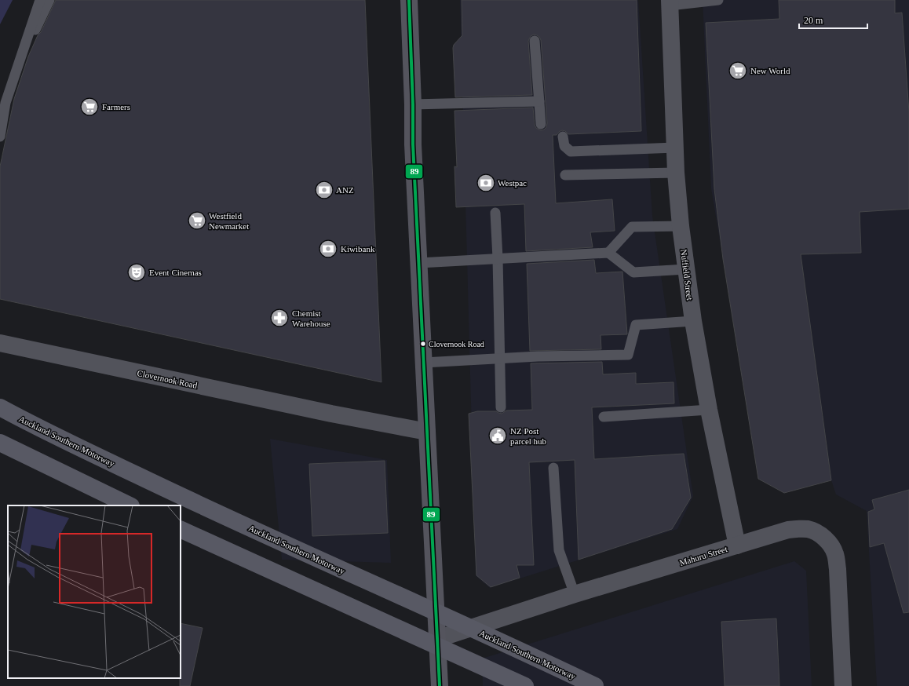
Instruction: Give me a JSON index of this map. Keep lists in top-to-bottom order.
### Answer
{
  "streets": {
    "highway": ["Auckland Southern Motorway"],
    "street": ["Nuffield Street", "Clovernook Road", "Mahuru Street"]
  },
  "crossings": [
    ["Nuffield Street", "Mahuru Street"]
  ],
  "places": {
    "supermarket": ["New World", "Farmers", "Westfield Newmarket"],
    "bank": ["Westpac", "ANZ", "Kiwibank"],
    "theatre": ["Event Cinemas"],
    "pharmacy": ["Chemist Warehouse"],
    "other": ["Clovernook Road"],
    "public building": ["NZ Post parcel hub"]
  },
  "lines": ["transit line 89"],
  "scale_bar": "20 m"
}
